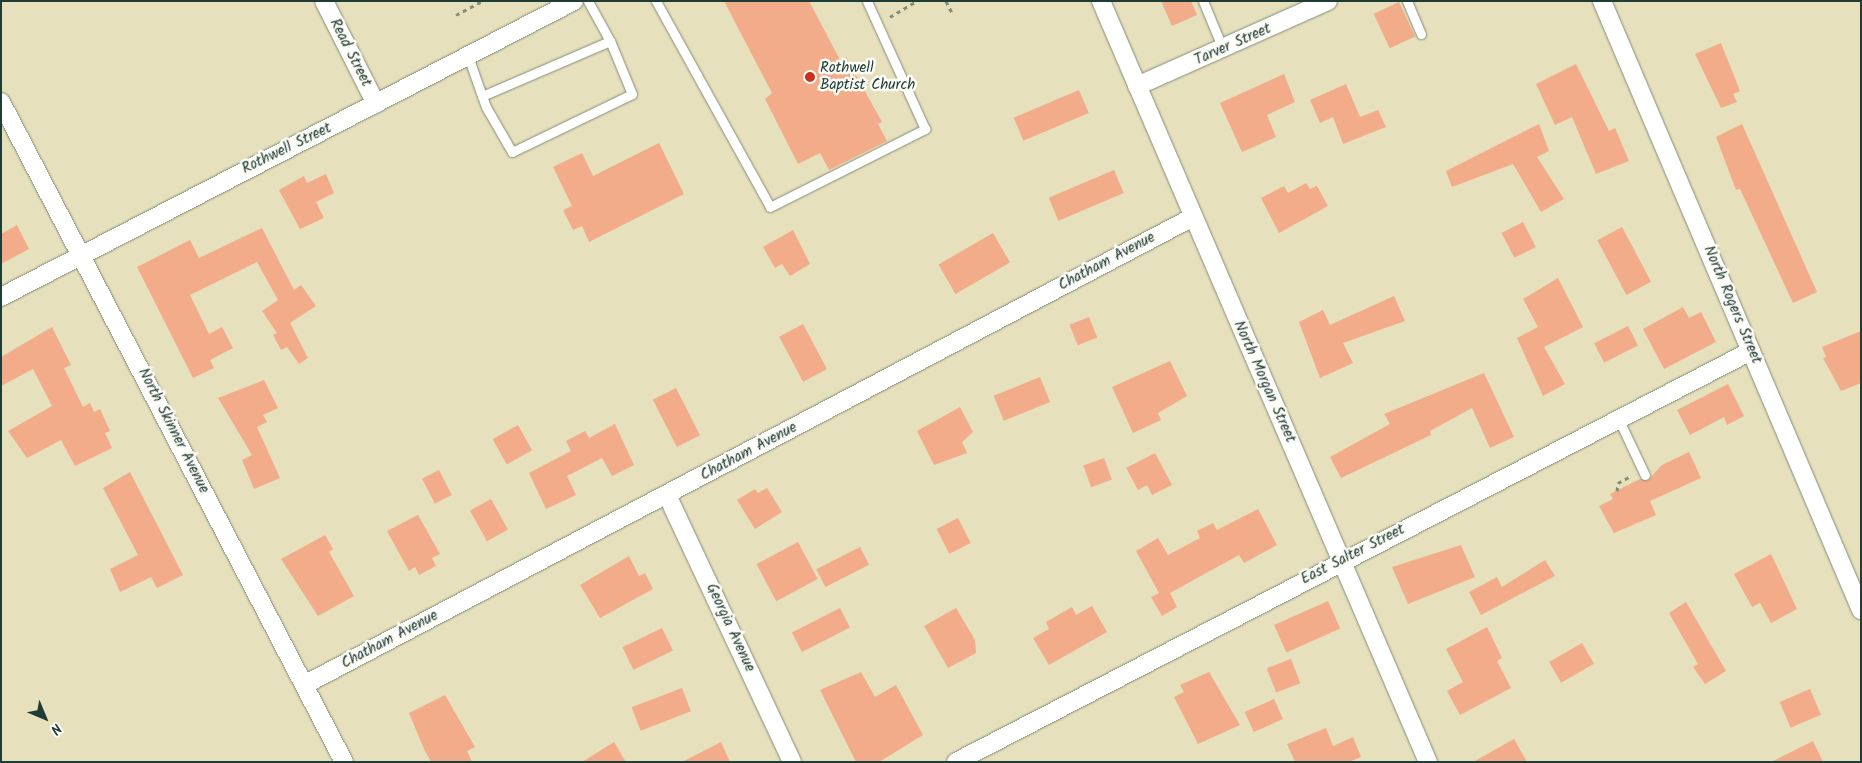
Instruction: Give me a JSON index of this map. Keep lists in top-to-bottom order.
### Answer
{
  "streets": {
    "street": [
      "Tarver Street",
      "Read Street",
      "Rothwell Street",
      "Chatham Avenue",
      "North Rogers Street",
      "North Morgan Street",
      "North Skinner Avenue",
      "East Salter Street",
      "Georgia Avenue"
    ]
  },
  "crossings": [
    ["Tarver Street", "North Morgan Street"],
    ["Read Street", "Rothwell Street"],
    ["Rothwell Street", "North Skinner Avenue"],
    ["Chatham Avenue", "North Morgan Street"],
    ["Chatham Avenue", "North Skinner Avenue"],
    ["Chatham Avenue", "Georgia Avenue"],
    ["North Rogers Street", "East Salter Street"],
    ["North Morgan Street", "East Salter Street"]
  ],
  "places": ["Rothwell Baptist Church"],
  "north": "bottom right"
}
